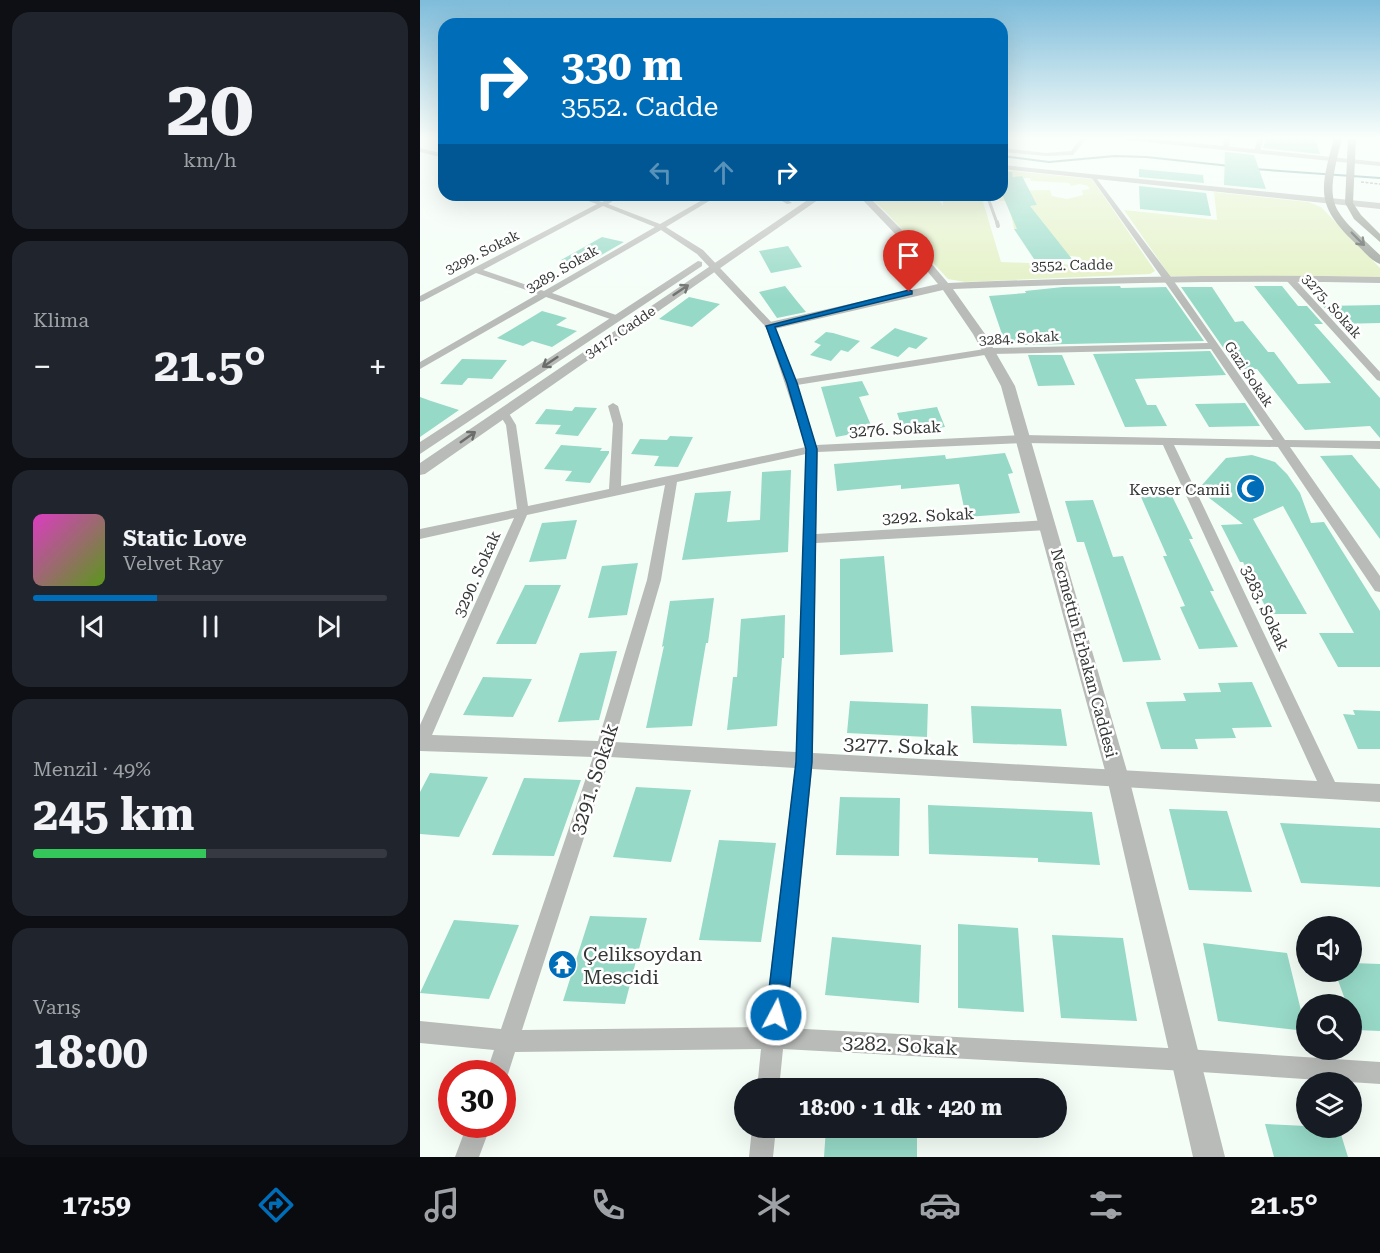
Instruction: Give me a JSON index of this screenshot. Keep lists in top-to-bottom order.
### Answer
{
  "streets": {
    "street": [
      "3299. Sokak",
      "3552. Cadde",
      "3289. Sokak",
      "3275. Sokak",
      "3417. Cadde",
      "3284. Sokak",
      "Gazi Sokak",
      "3276. Sokak",
      "3292. Sokak",
      "3290. Sokak",
      "3283. Sokak",
      "Necmettin Erbakan Caddesi",
      "3277. Sokak",
      "3291. Sokak",
      "3282. Sokak"
    ]
  },
  "crossings": [
    ["3552. Cadde", "3275. Sokak"],
    ["3552. Cadde", "Gazi Sokak"],
    ["3552. Cadde", "Necmettin Erbakan Caddesi"],
    ["3284. Sokak", "Gazi Sokak"],
    ["3284. Sokak", "Necmettin Erbakan Caddesi"],
    ["Gazi Sokak", "3276. Sokak"],
    ["3276. Sokak", "3290. Sokak"],
    ["3276. Sokak", "3283. Sokak"],
    ["3276. Sokak", "Necmettin Erbakan Caddesi"],
    ["3276. Sokak", "3291. Sokak"],
    ["3292. Sokak", "Necmettin Erbakan Caddesi"],
    ["3290. Sokak", "3277. Sokak"],
    ["3283. Sokak", "3277. Sokak"],
    ["Necmettin Erbakan Caddesi", "3277. Sokak"],
    ["Necmettin Erbakan Caddesi", "3282. Sokak"],
    ["3277. Sokak", "3291. Sokak"],
    ["3291. Sokak", "3282. Sokak"]
  ],
  "places": {
    "mosque": ["Kevser Camii"],
    "temple": ["Çeliksoydan Mescidi"]
  },
  "page": {
    "tile": [
      ["20", "km/h"],
      "Klima",
      ["Menzil · 49%", "245 km"],
      ["Varış", "18:00"]
    ],
    "turn": ["330 m", "3552. Cadde"],
    "heat": ["−", "21.5°", "+"],
    "song": ["Static Love", "Velvet Ray"],
    "limit": "30",
    "trip": "18:00 · 1 dk · 420 m",
    "tabs": ["17:59", "21.5°"]
  }
}
